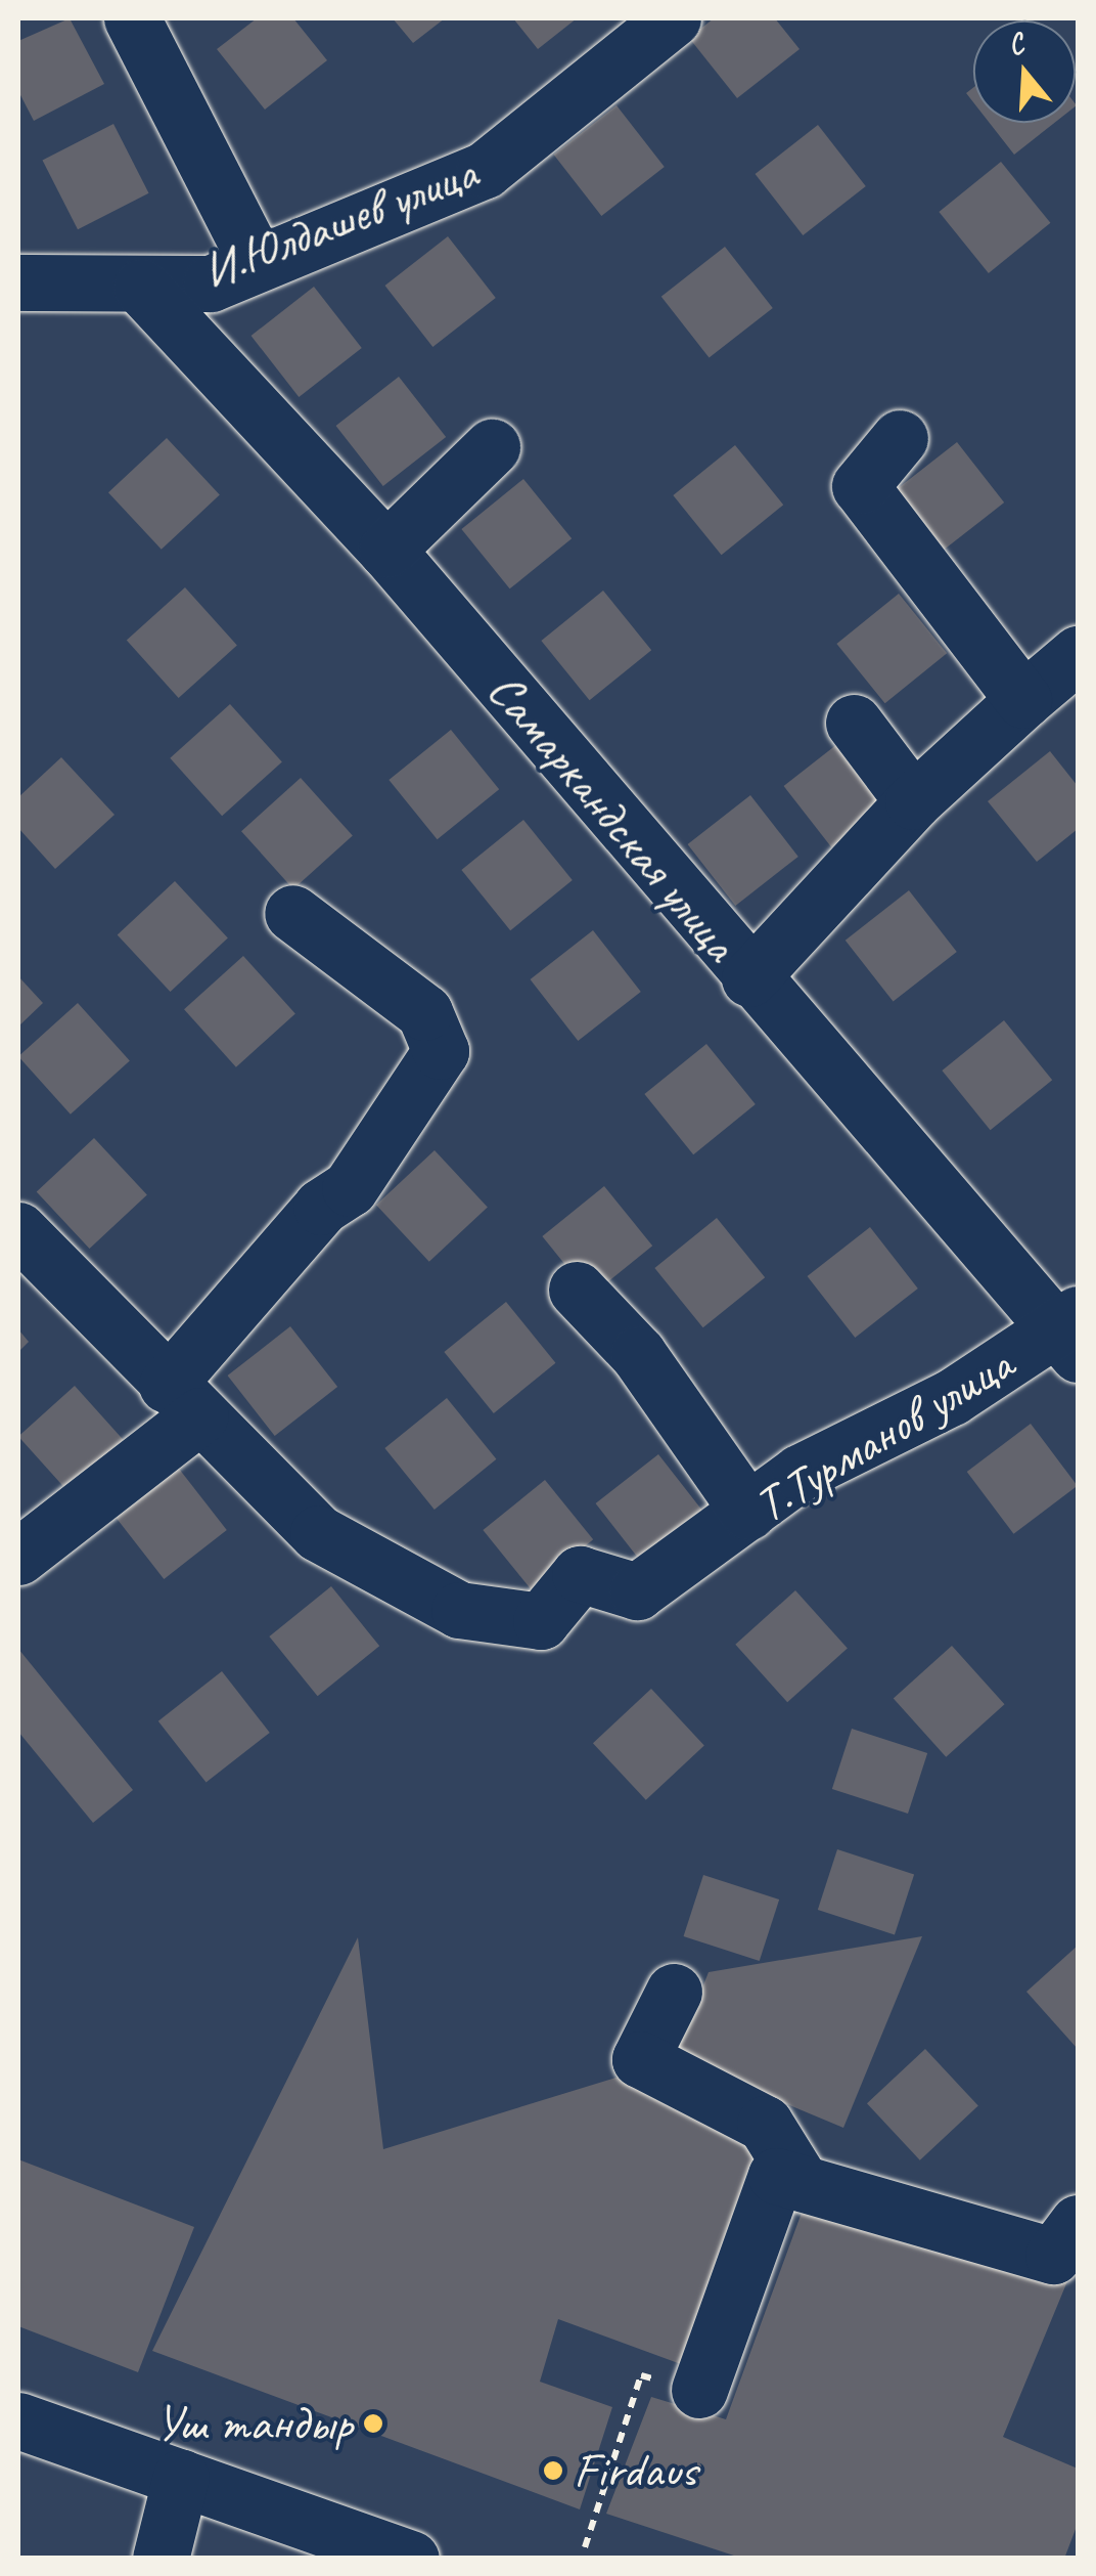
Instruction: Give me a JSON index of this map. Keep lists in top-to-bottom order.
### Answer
{
  "streets": {
    "street": ["И.Юлдашев улица", "Самаркандская улица", "Т.Турманов улица"]
  },
  "crossings": [
    ["И.Юлдашев улица", "Самаркандская улица"],
    ["Самаркандская улица", "Т.Турманов улица"]
  ],
  "places": ["Уш тандыр", "Firdaus"],
  "north": "top"
}
